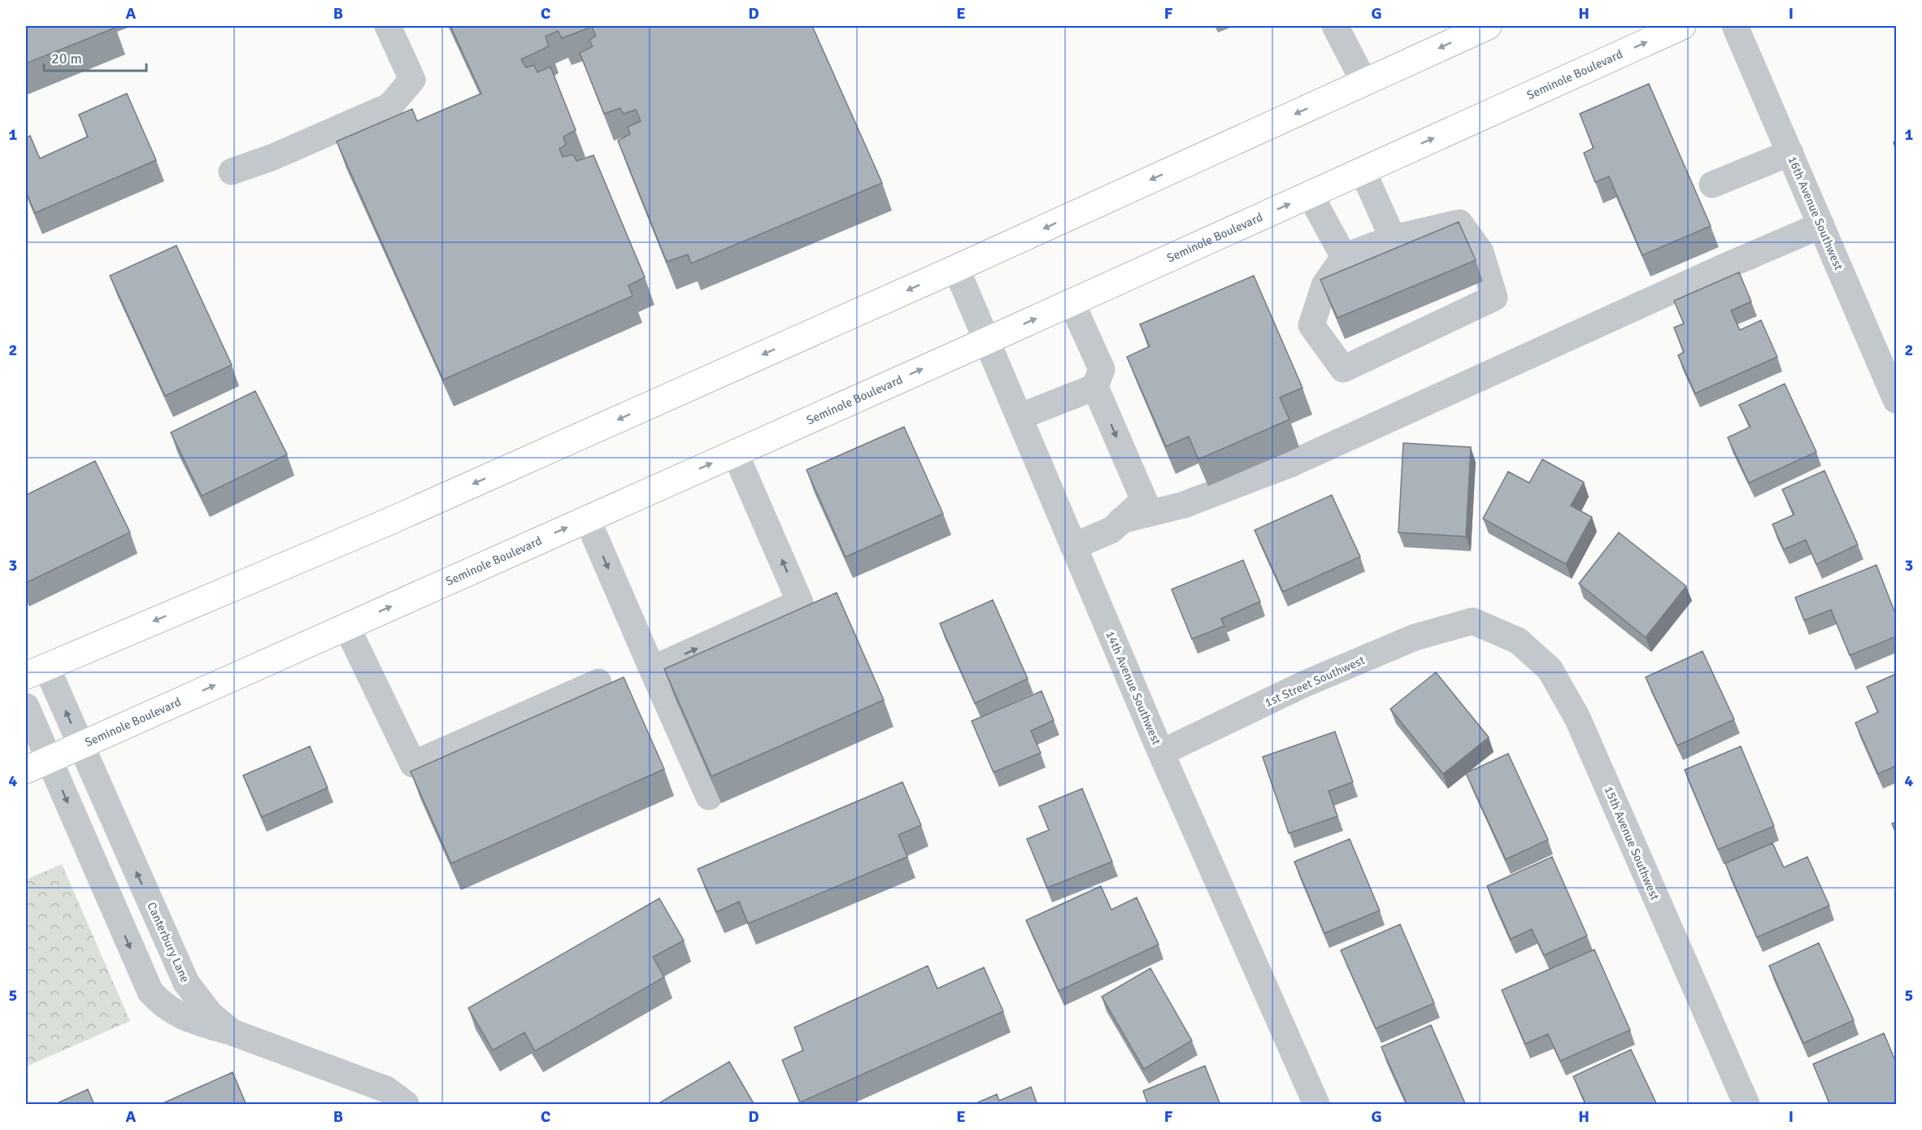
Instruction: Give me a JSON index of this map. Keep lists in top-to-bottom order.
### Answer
{
  "streets": {
    "main road": ["Seminole Boulevard"],
    "street": [
      "16th Avenue Southwest",
      "1st Street Southwest",
      "14th Avenue Southwest",
      "15th Avenue Southwest",
      "Canterbury Lane"
    ]
  },
  "crossings": [
    ["Seminole Boulevard", "14th Avenue Southwest"],
    ["Seminole Boulevard", "Canterbury Lane"],
    ["1st Street Southwest", "14th Avenue Southwest"],
    ["1st Street Southwest", "15th Avenue Southwest"]
  ],
  "scale_bar": "20 m",
  "grid": {
    "columns": [
      "A",
      "B",
      "C",
      "D",
      "E",
      "F",
      "G",
      "H",
      "I"
    ],
    "rows": [
      "1",
      "2",
      "3",
      "4",
      "5"
    ]
  }
}
